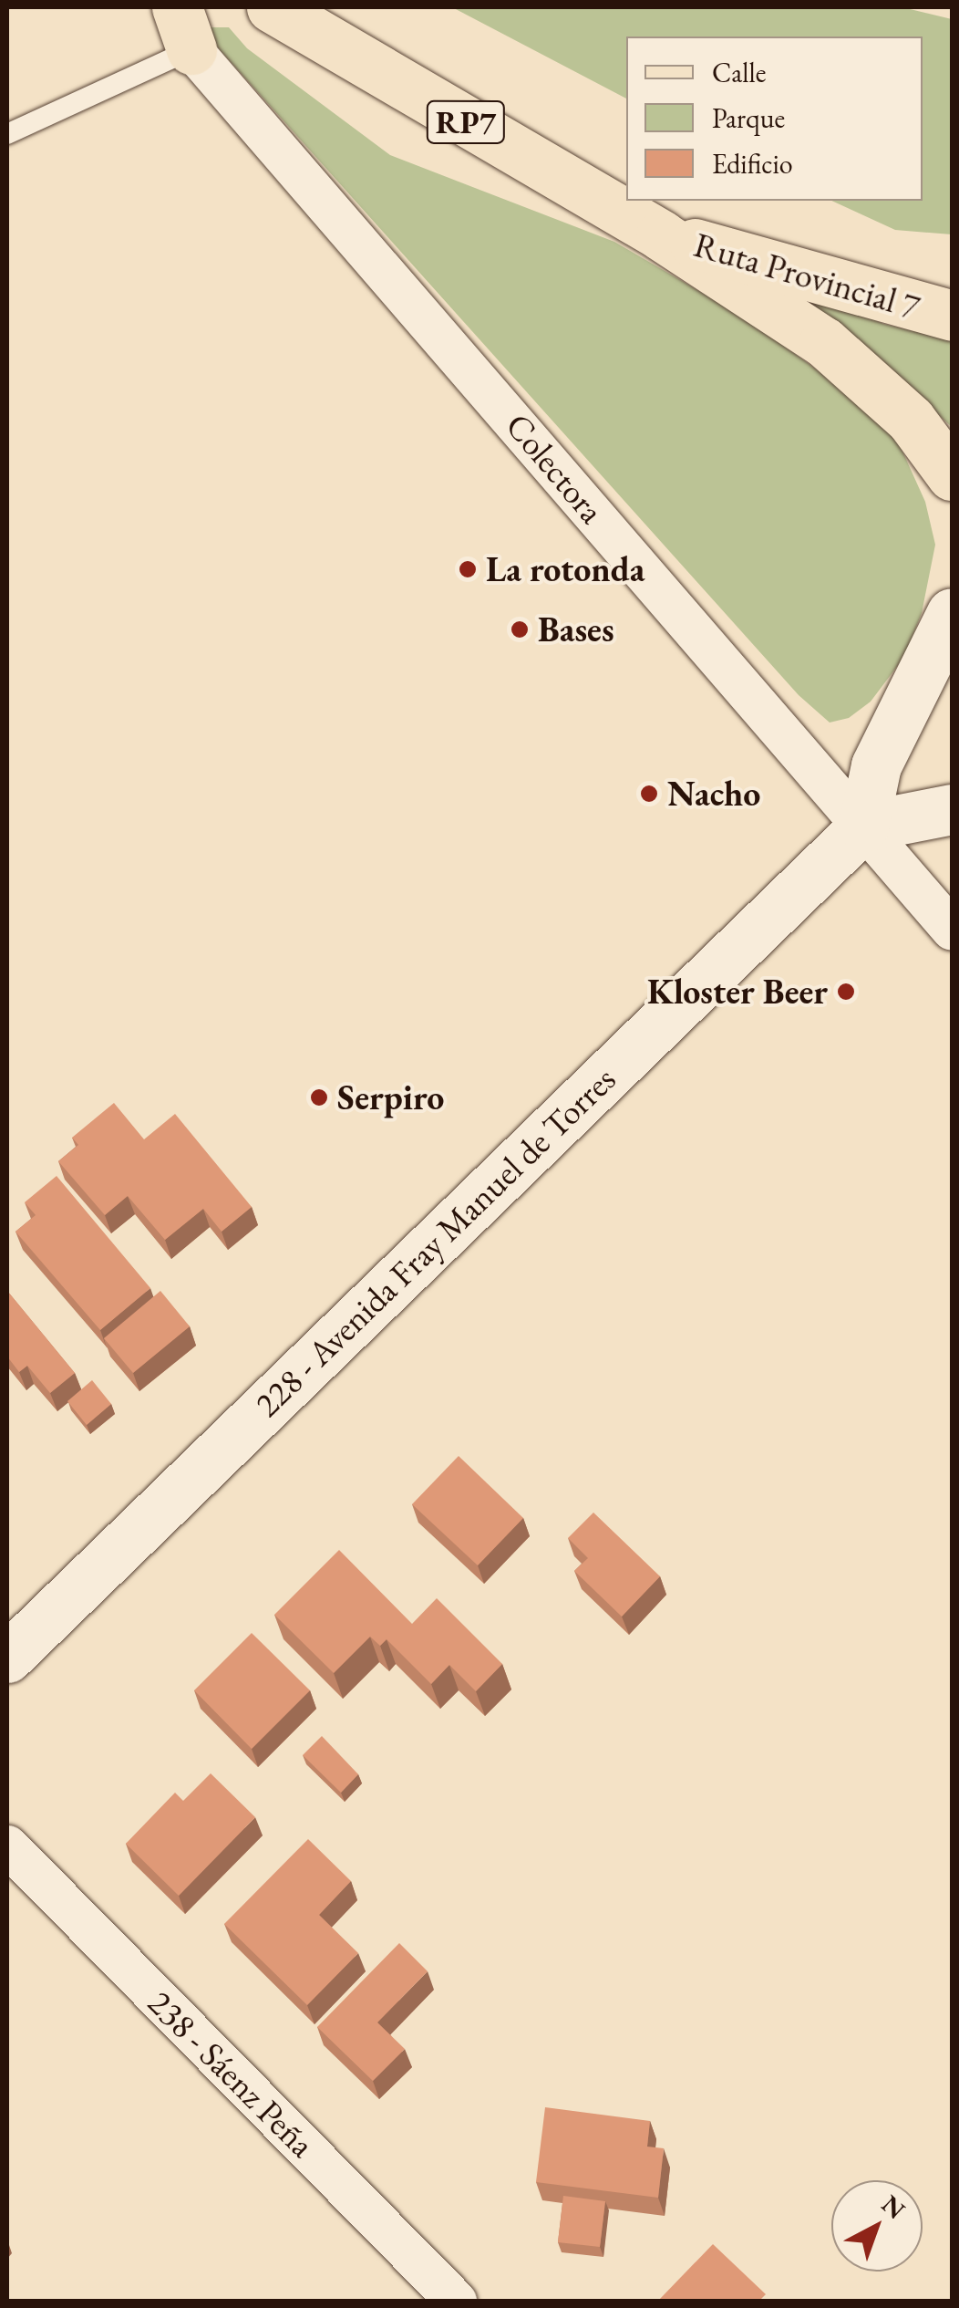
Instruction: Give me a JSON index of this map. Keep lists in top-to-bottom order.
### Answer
{
  "streets": {
    "main road": ["RP7", "Ruta Provincial 7", "228 - Avenida Fray Manuel de Torres"],
    "street": ["Colectora", "238 - Sáenz Peña"]
  },
  "crossings": [
    ["RP7", "Ruta Provincial 7"],
    ["Colectora", "228 - Avenida Fray Manuel de Torres"]
  ],
  "places": [
    "La rotonda",
    "Bases",
    "Nacho",
    "Kloster Beer",
    "Serpiro"
  ],
  "legend": ["Calle", "Parque", "Edificio"],
  "north": "top right"
}
